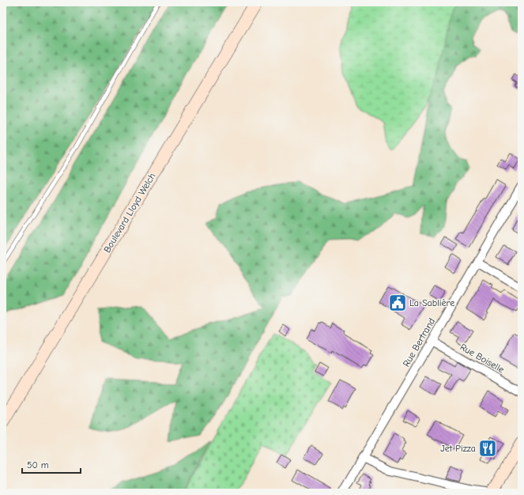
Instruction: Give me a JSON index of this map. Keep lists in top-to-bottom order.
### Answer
{
  "streets": {
    "main road": ["Boulevard Lloyd Welch"],
    "street": ["Rue Bertrand", "Rue Boiselle"]
  },
  "crossings": [
    ["Rue Bertrand", "Rue Boiselle"]
  ],
  "places": {
    "public building": ["La Sablière"],
    "restaurant": ["Jet Pizza"]
  },
  "scale_bar": "50 m"
}
